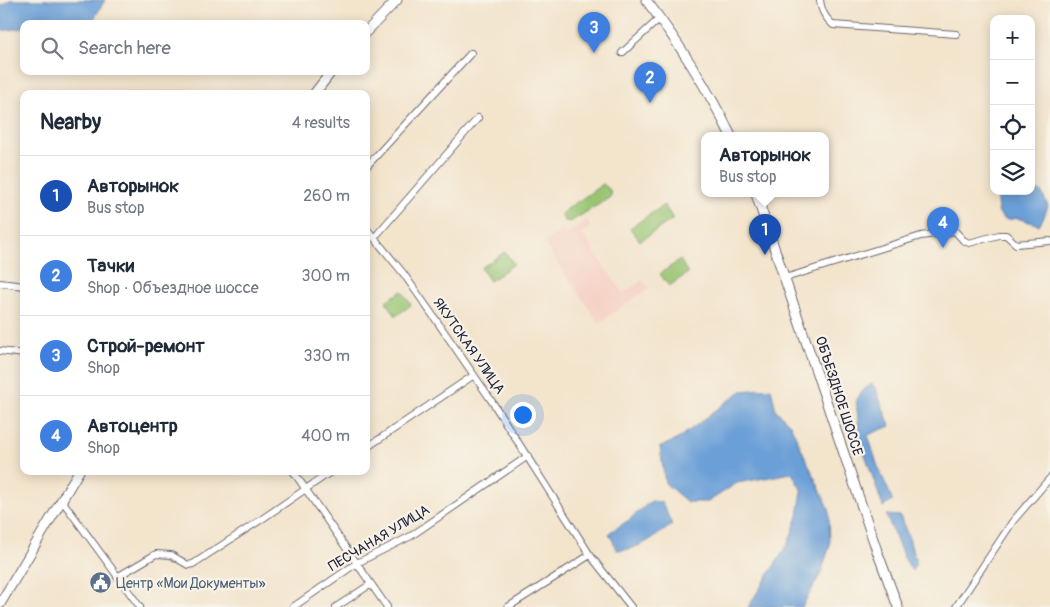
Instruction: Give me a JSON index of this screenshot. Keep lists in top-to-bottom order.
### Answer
{
  "streets": {
    "main road": ["ОБЪЕЗДНОЕ ШОССЕ"],
    "street": ["ЯКУТСКАЯ УЛИЦА", "ПЕСЧАНАЯ УЛИЦА"]
  },
  "crossings": [
    ["ЯКУТСКАЯ УЛИЦА", "ПЕСЧАНАЯ УЛИЦА"]
  ],
  "places": {
    "public building": ["Центр «Мои Документы»"]
  },
  "page": {
    "pins": [
      "3",
      "2",
      "4",
      "1"
    ],
    "map_buttons": ["+", "−"],
    "search": "Search here",
    "heading": ["Nearby", "4 results"],
    "popup": ["Авторынок", "Bus stop"],
    "list": [
      {
        "mark": "1",
        "name": "Авторынок",
        "note": "Bus stop",
        "value": "260 m"
      },
      {
        "mark": "2",
        "name": "Тачки",
        "note": "Shop · Объездное шоссе",
        "value": "300 m"
      },
      {
        "mark": "3",
        "name": "Строй-ремонт",
        "note": "Shop",
        "value": "330 m"
      },
      {
        "mark": "4",
        "name": "Автоцентр",
        "note": "Shop",
        "value": "400 m"
      }
    ]
  }
}
